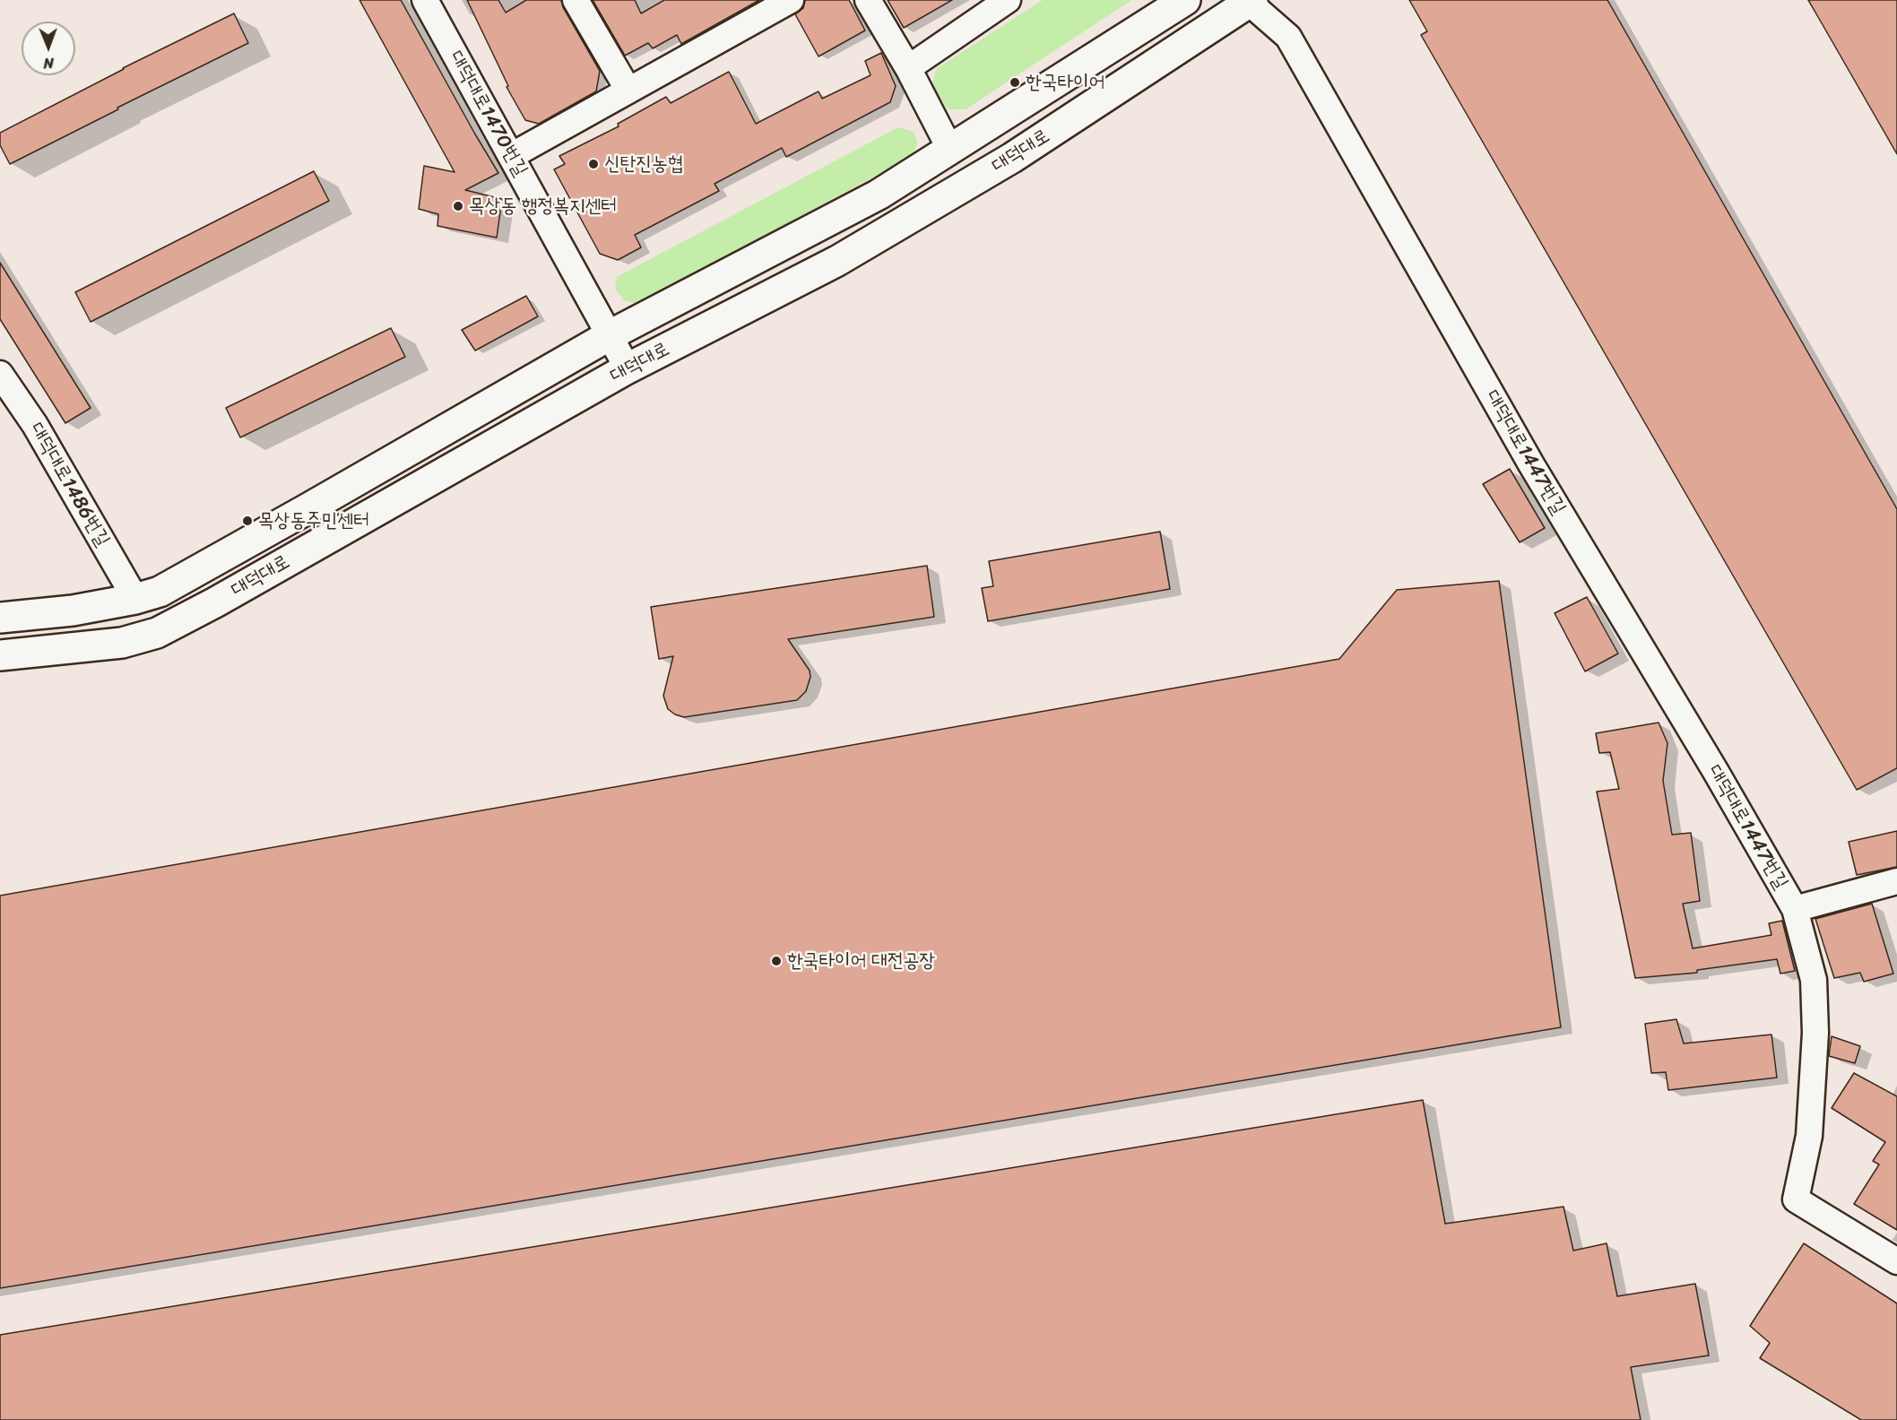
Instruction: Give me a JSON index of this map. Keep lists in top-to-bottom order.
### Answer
{
  "streets": {
    "main road": ["대덕대로"],
    "street": ["대덕대로1470번길", "대덕대로1447번길", "대덕대로1486번길"]
  },
  "crossings": [
    ["대덕대로1470번길", "대덕대로"],
    ["대덕대로", "대덕대로1447번길"],
    ["대덕대로", "대덕대로1486번길"]
  ],
  "places": [
    "한국타이어",
    "신탄진농협",
    "목상동 행정복지센터",
    "목상동주민센터",
    "한국타이어 대전공장"
  ],
  "north": "bottom"
}
